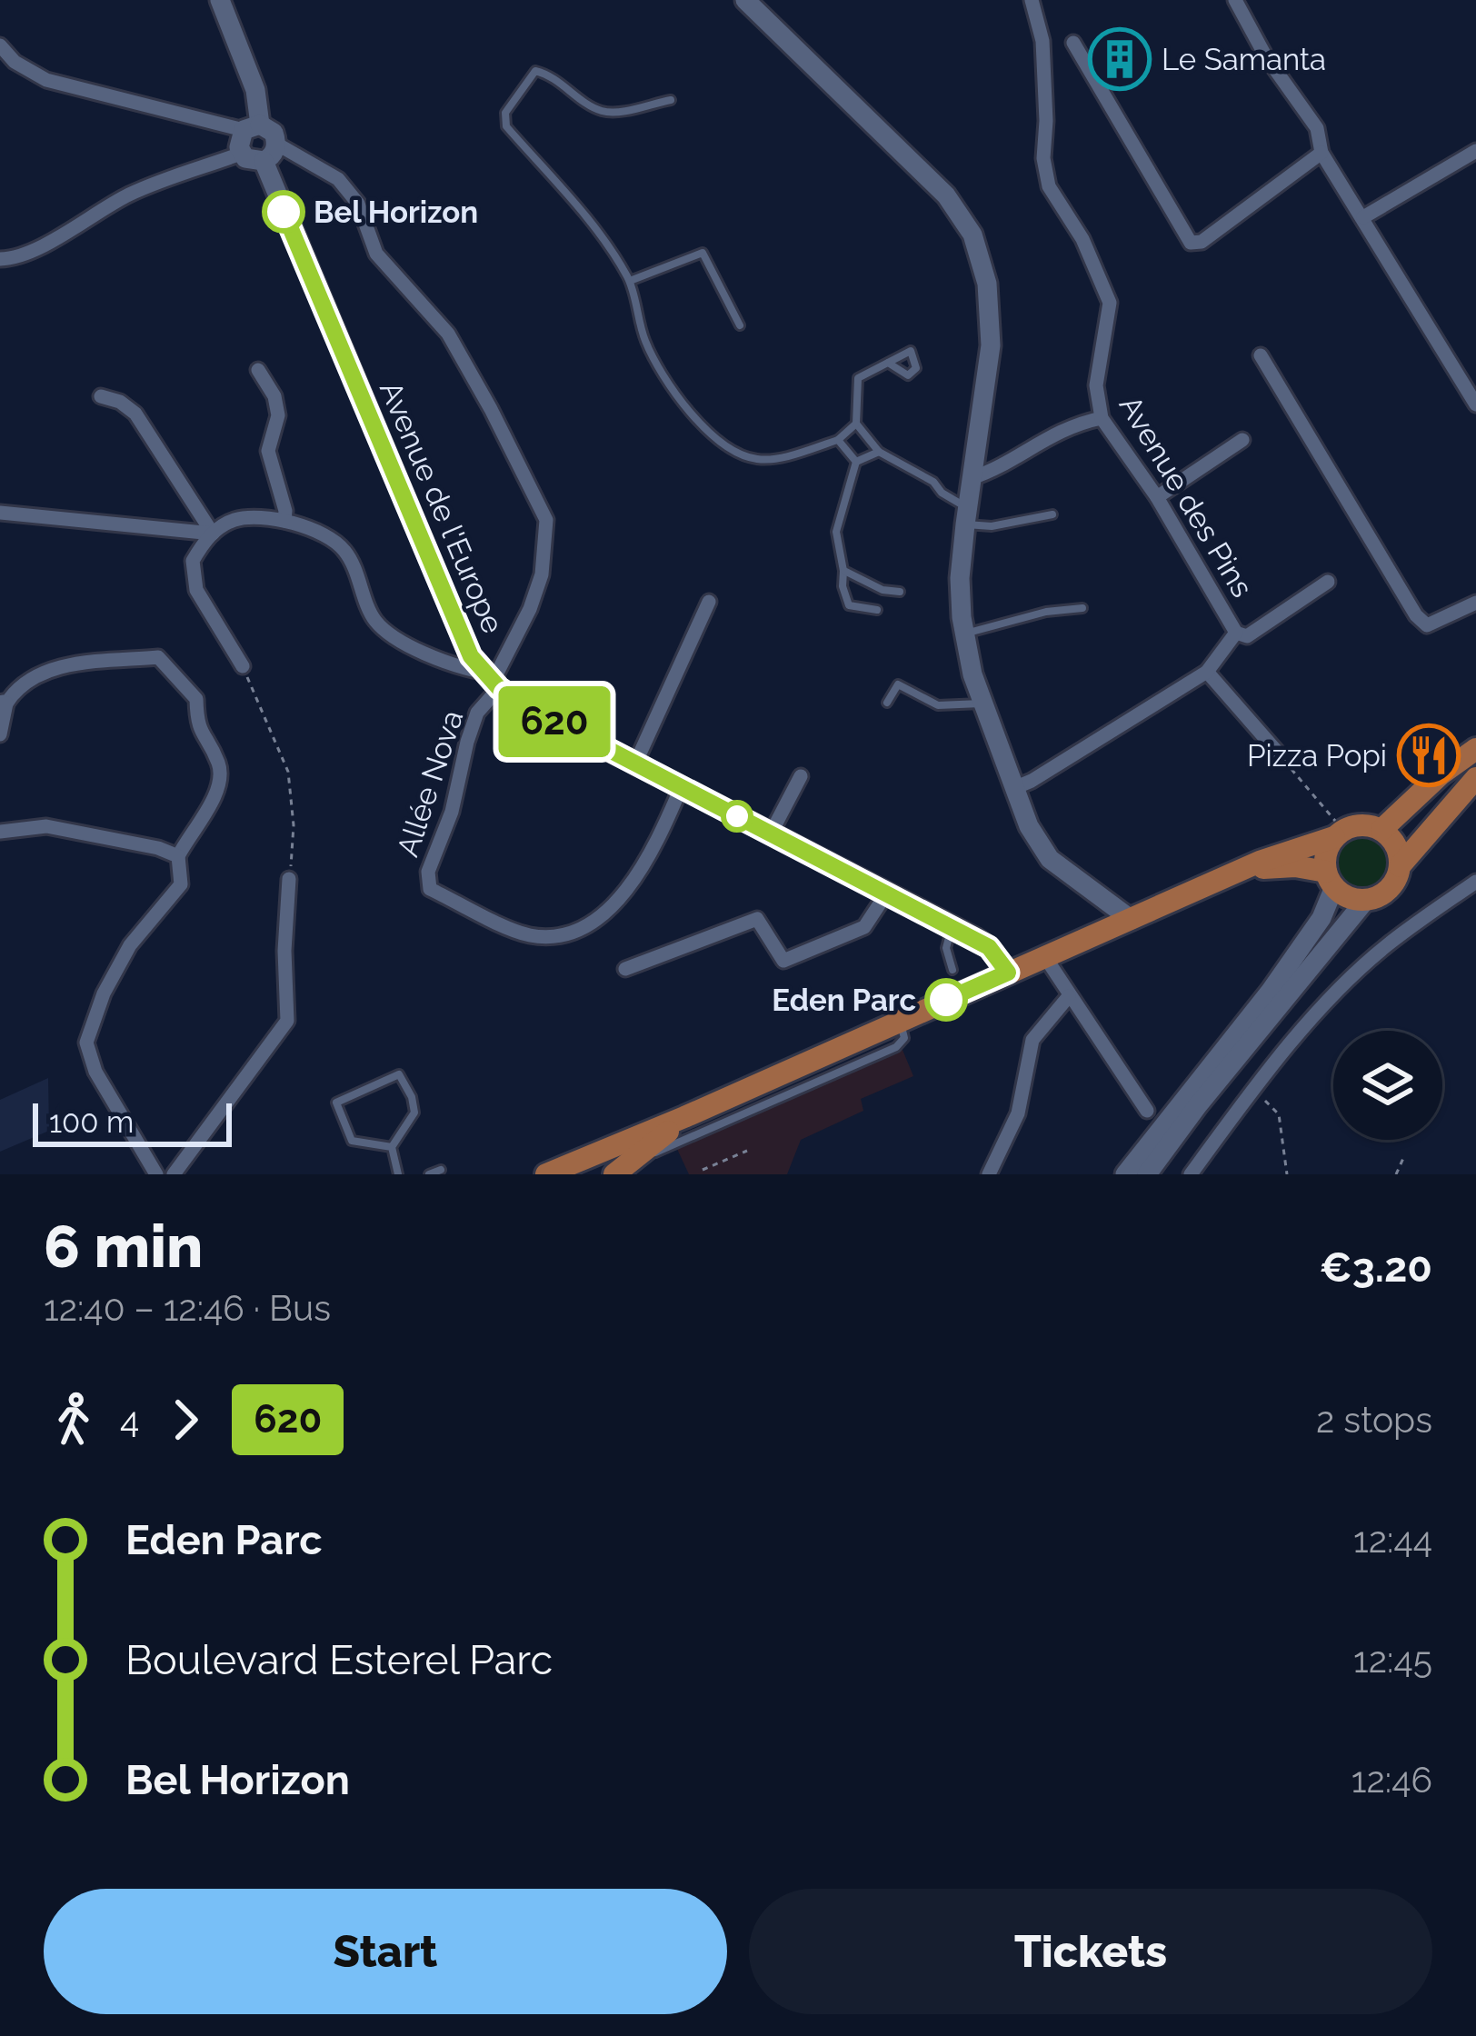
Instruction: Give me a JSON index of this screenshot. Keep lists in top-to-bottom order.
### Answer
{
  "streets": {
    "street": ["Avenue des Pins", "Avenue de l'Europe", "Allée Nova"]
  },
  "crossings": [
    ["Avenue de l'Europe", "Allée Nova"]
  ],
  "places": {
    "building": ["Le Samanta"],
    "other": ["Bel Horizon", "Eden Parc"],
    "restaurant": ["Pizza Popi"]
  },
  "lines": ["bus line 620"],
  "scale_bar": "100 m",
  "page": {
    "on_map": "620",
    "scale": "100 m",
    "heading": ["6 min", "12:40 – 12:46 · Bus", "€3.20"],
    "legs": ["4", "620", "2 stops"],
    "list": [
      {
        "name": "Eden Parc",
        "value": "12:44"
      },
      {
        "name": "Boulevard Esterel Parc",
        "value": "12:45"
      },
      {
        "name": "Bel Horizon",
        "value": "12:46"
      }
    ],
    "buttons": ["Start", "Tickets"]
  }
}
